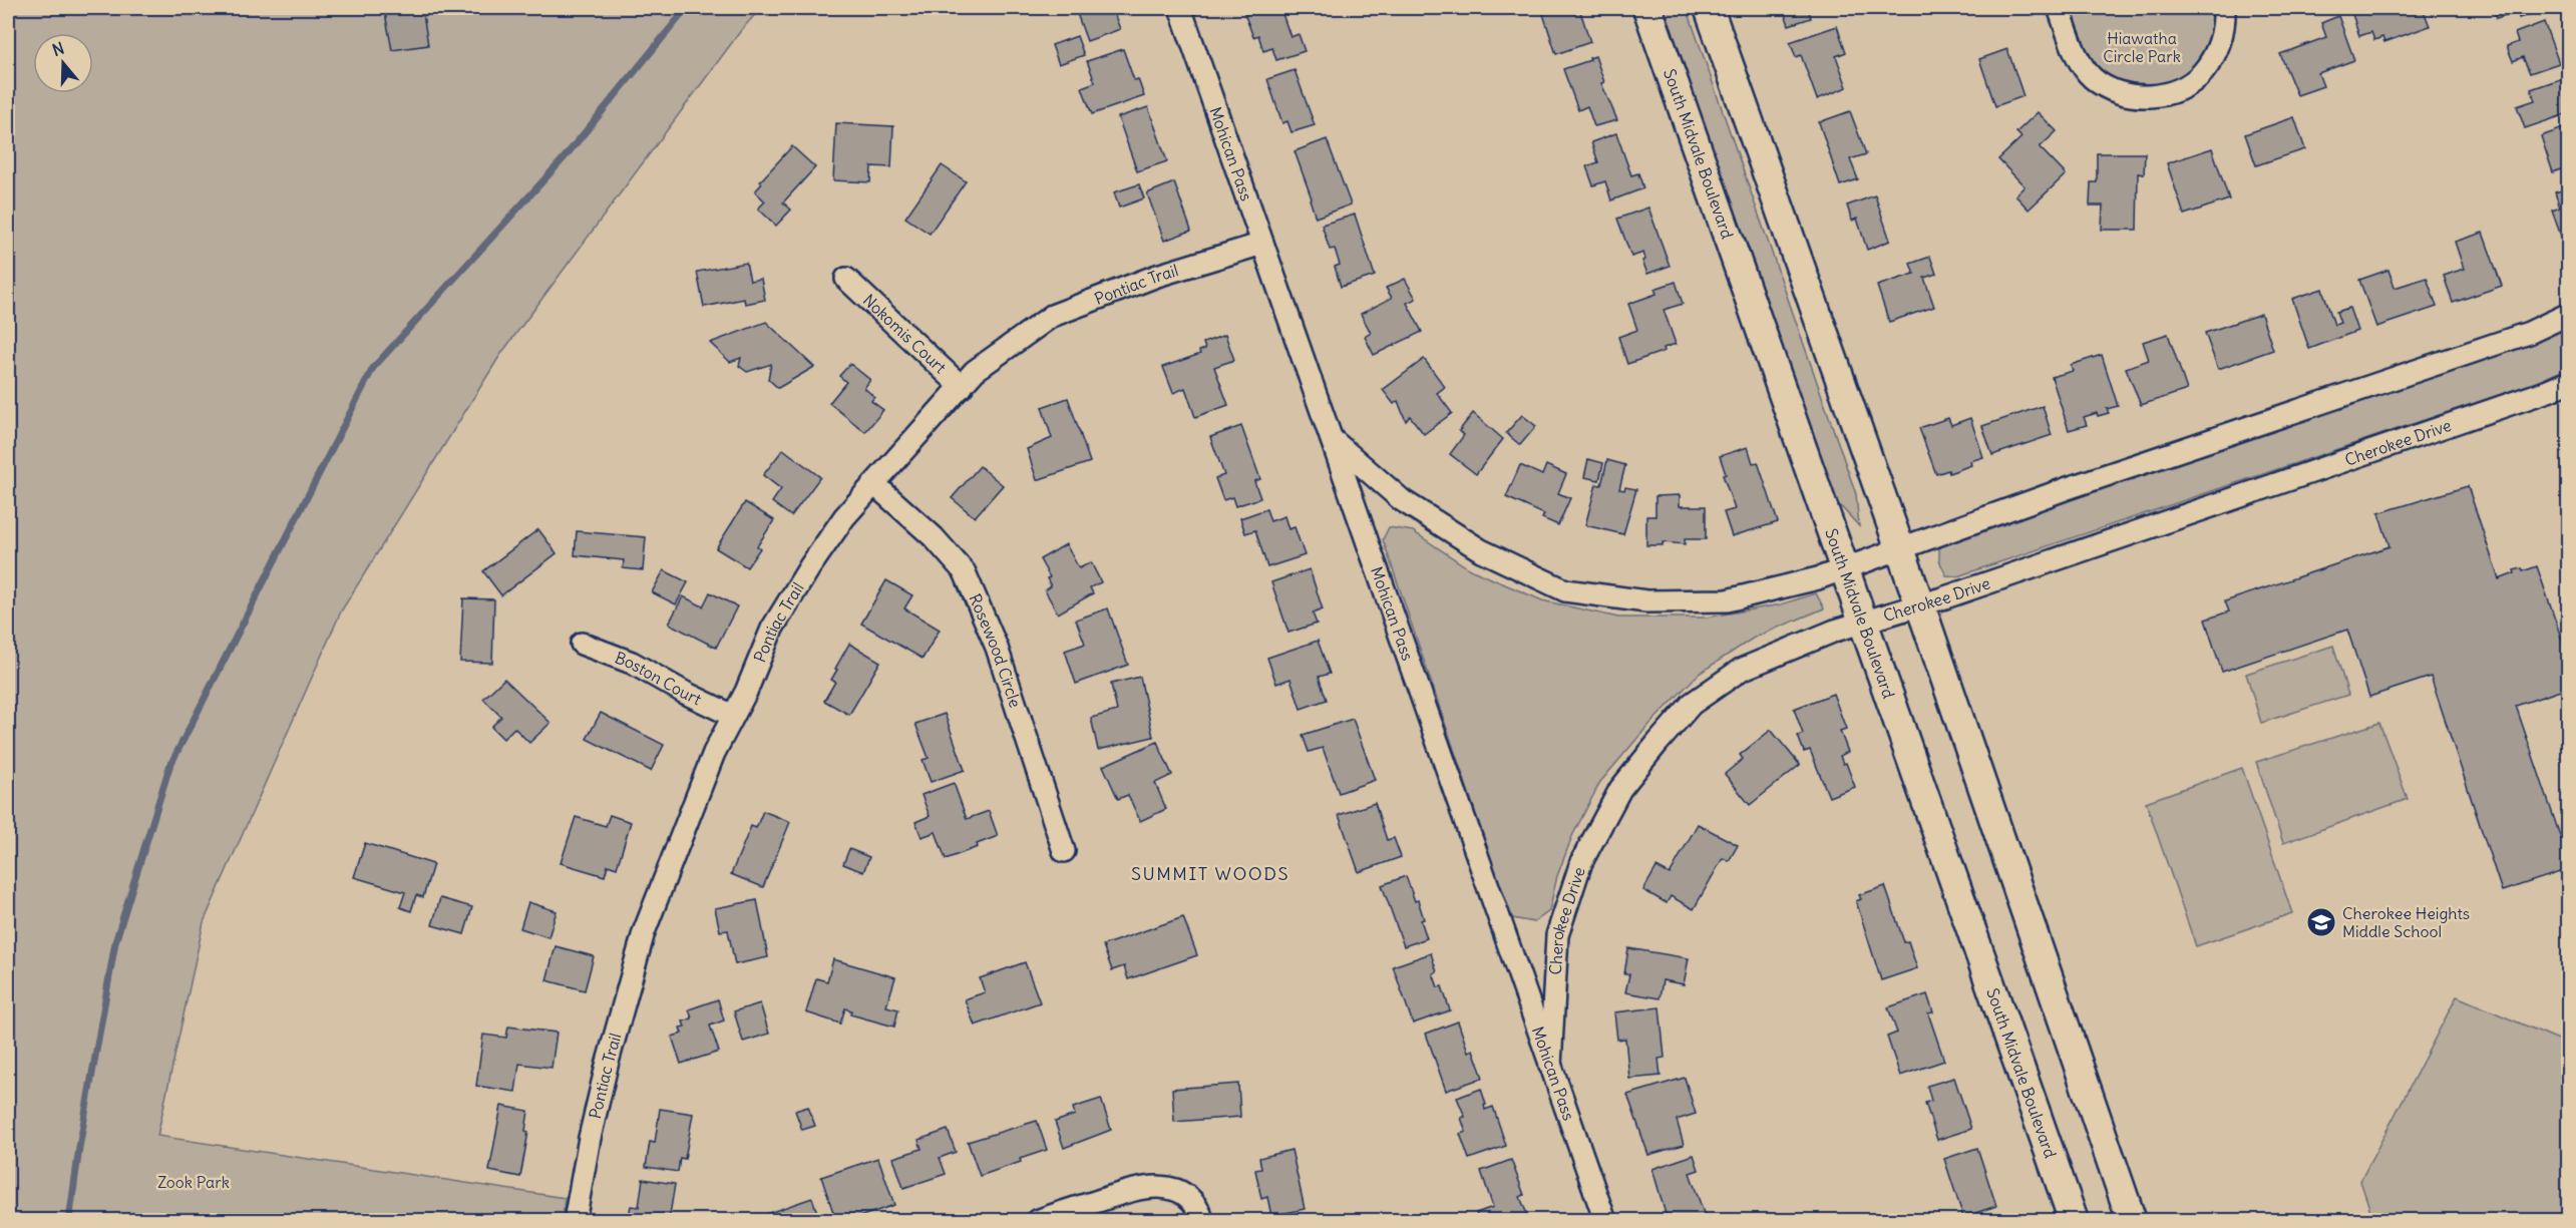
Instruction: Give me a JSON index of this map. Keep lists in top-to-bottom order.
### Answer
{
  "streets": {
    "main road": ["South Midvale Boulevard"],
    "street": [
      "Mohican Pass",
      "Pontiac Trail",
      "Nokomis Court",
      "Cherokee Drive",
      "Rosewood Circle",
      "Boston Court"
    ]
  },
  "crossings": [
    ["Mohican Pass", "Pontiac Trail"],
    ["Mohican Pass", "Cherokee Drive"],
    ["South Midvale Boulevard", "Cherokee Drive"],
    ["Pontiac Trail", "Nokomis Court"],
    ["Pontiac Trail", "Rosewood Circle"],
    ["Pontiac Trail", "Boston Court"]
  ],
  "districts": ["SUMMIT WOODS"],
  "parks": ["Hiawatha Circle Park", "Zook Park"],
  "places": {
    "school or university": ["Cherokee Heights Middle School"]
  },
  "north": "top"
}
